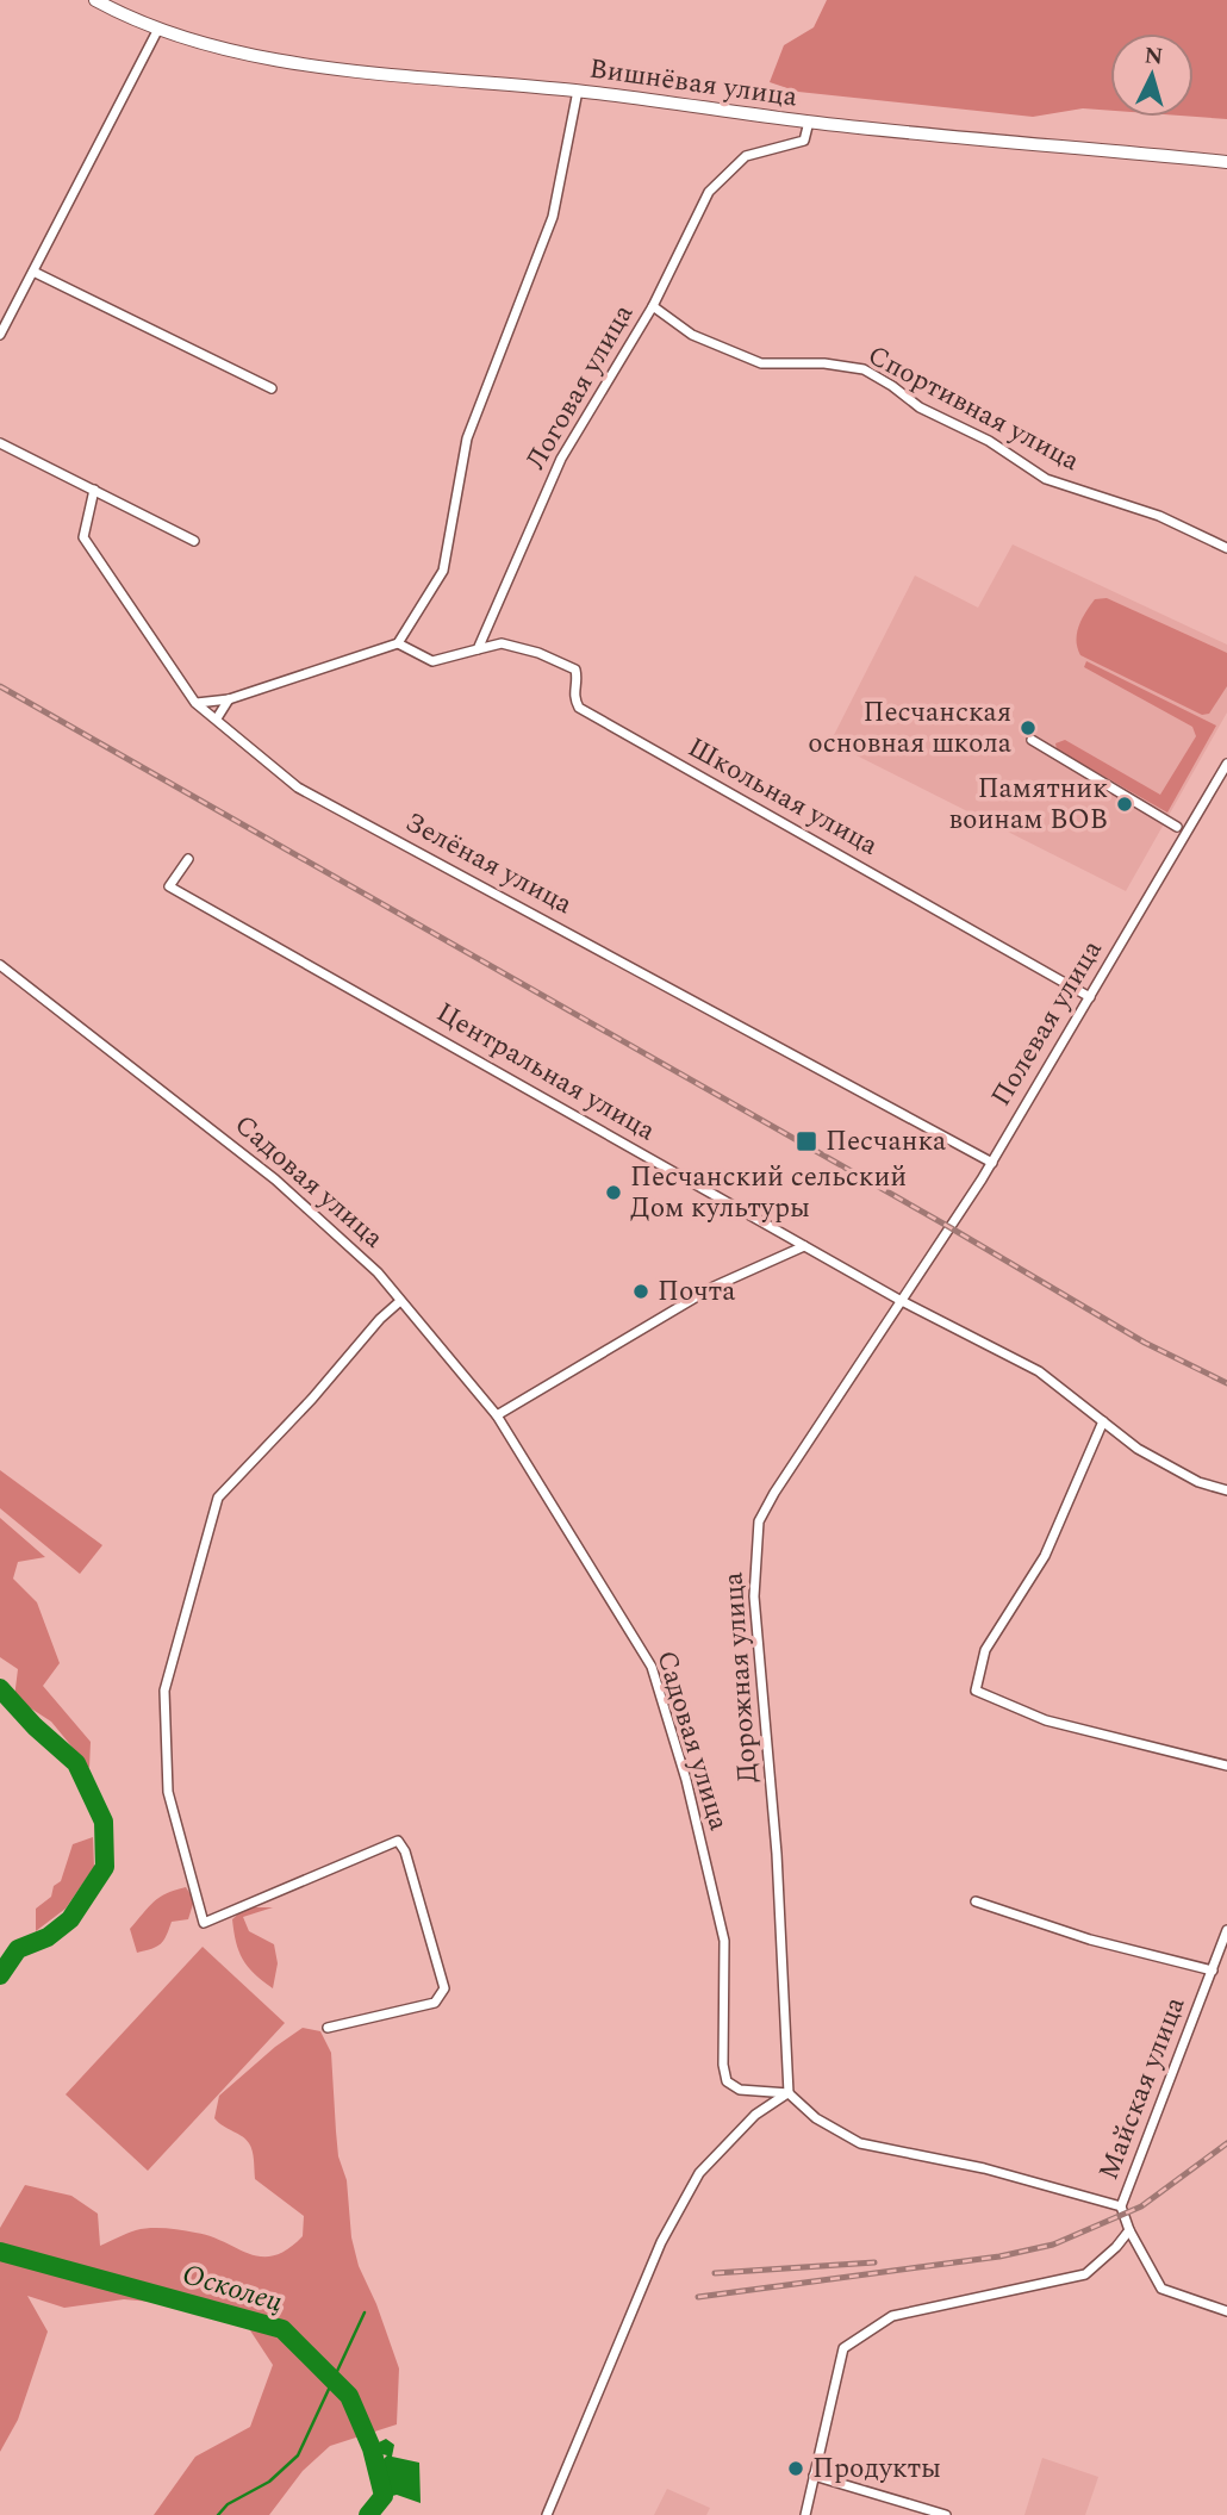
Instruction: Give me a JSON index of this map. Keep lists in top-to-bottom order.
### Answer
{
  "streets": {
    "street": [
      "Вишнёвая улица",
      "Логовая улица",
      "Спортивная улица",
      "Школьная улица",
      "Зелёная улица",
      "Полевая улица",
      "Центральная улица",
      "Садовая улица",
      "Дорожная улица",
      "Майская улица"
    ]
  },
  "crossings": [
    ["Вишнёвая улица", "Логовая улица"],
    ["Логовая улица", "Спортивная улица"],
    ["Логовая улица", "Школьная улица"],
    ["Школьная улица", "Полевая улица"],
    ["Зелёная улица", "Полевая улица"],
    ["Полевая улица", "Центральная улица"],
    ["Полевая улица", "Дорожная улица"],
    ["Центральная улица", "Дорожная улица"],
    ["Садовая улица", "Дорожная улица"]
  ],
  "water": ["Осколец"],
  "places": {
    "other": [
      "Песчанская основная школа",
      "Памятник воинам ВОВ",
      "Песчанский сельский Дом культуры",
      "Почта",
      "Продукты"
    ],
    "transit": ["Песчанка"]
  },
  "north": "top"
}
